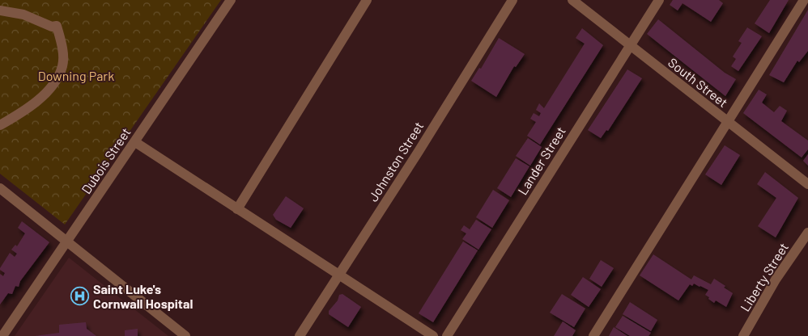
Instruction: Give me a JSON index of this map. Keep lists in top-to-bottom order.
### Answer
{
  "streets": {
    "street": [
      "South Street",
      "Dubois Street",
      "Lander Street",
      "Johnston Street",
      "Liberty Street"
    ]
  },
  "crossings": [
    ["South Street", "Lander Street"]
  ],
  "parks": ["Downing Park"],
  "places": {
    "hospital": ["Saint Luke's Cornwall Hospital"]
  }
}
